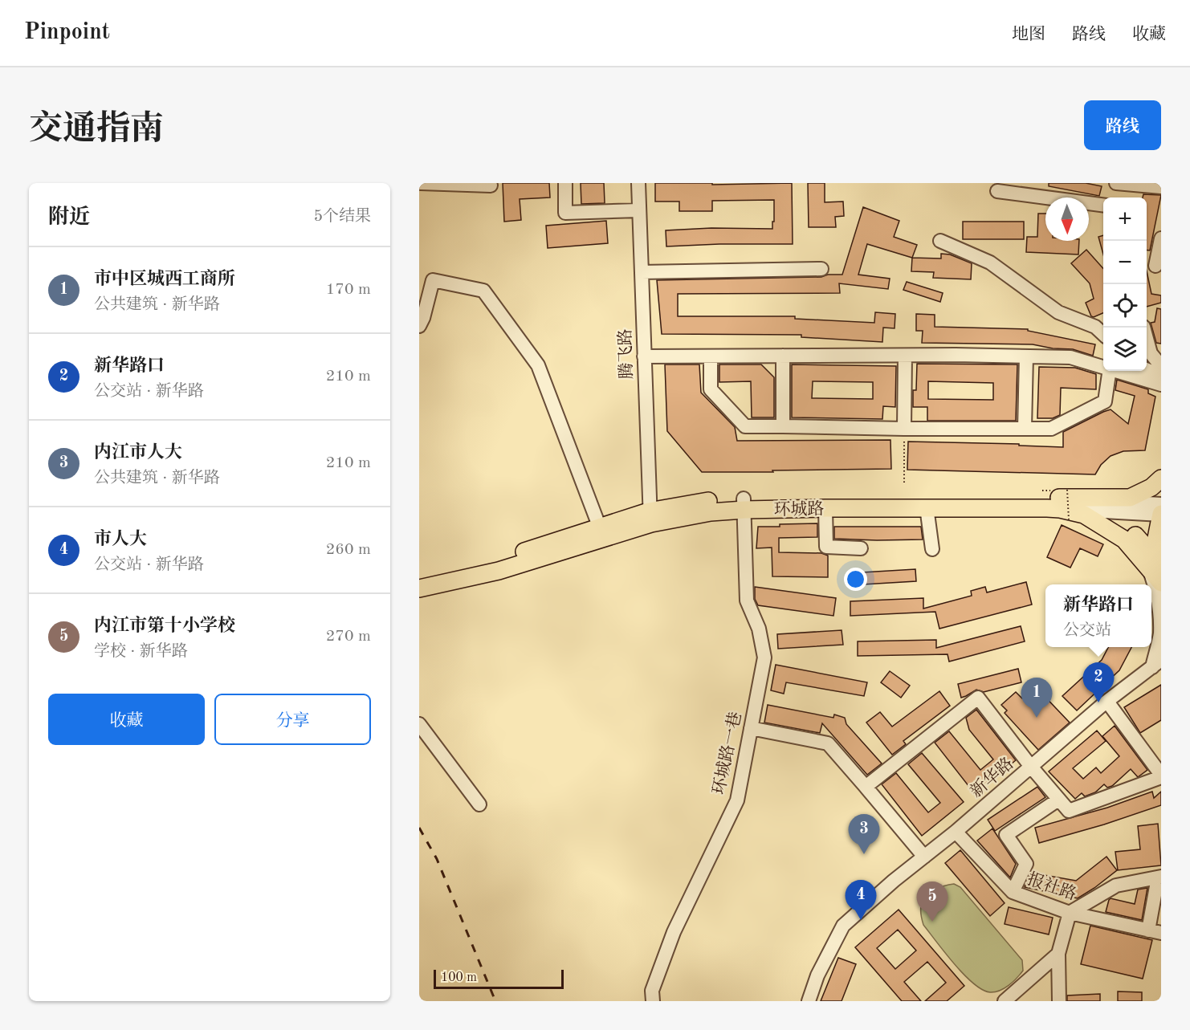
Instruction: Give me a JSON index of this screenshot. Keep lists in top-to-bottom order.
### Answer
{
  "streets": {
    "main road": ["环城路"],
    "street": [
      "腾飞路",
      "环城路一巷",
      "新华路",
      "报社路"
    ]
  },
  "crossings": [
    ["腾飞路", "环城路"],
    ["环城路", "环城路一巷"],
    ["环城路", "新华路"],
    ["新华路", "报社路"]
  ],
  "scale_bar": "100 m",
  "north": "bottom",
  "page": {
    "header": "Pinpoint",
    "nav": ["地图", "路线", "收藏"],
    "title": "交通指南",
    "buttons": [
      "路线",
      ["收藏", "分享"]
    ],
    "heading": ["附近", "5个结果"],
    "map_buttons": ["+", "−"],
    "list": [
      {
        "mark": "1",
        "name": "市中区城西工商所",
        "note": "公共建筑 · 新华路",
        "value": "170 m"
      },
      {
        "mark": "2",
        "name": "新华路口",
        "note": "公交站 · 新华路",
        "value": "210 m"
      },
      {
        "mark": "3",
        "name": "内江市人大",
        "note": "公共建筑 · 新华路",
        "value": "210 m"
      },
      {
        "mark": "4",
        "name": "市人大",
        "note": "公交站 · 新华路",
        "value": "260 m"
      },
      {
        "mark": "5",
        "name": "内江市第十小学校",
        "note": "学校 · 新华路",
        "value": "270 m"
      }
    ],
    "popup": ["新华路口", "公交站"],
    "pins": [
      "2",
      "1",
      "3",
      "4",
      "5"
    ],
    "scale": "100 m"
  }
}
